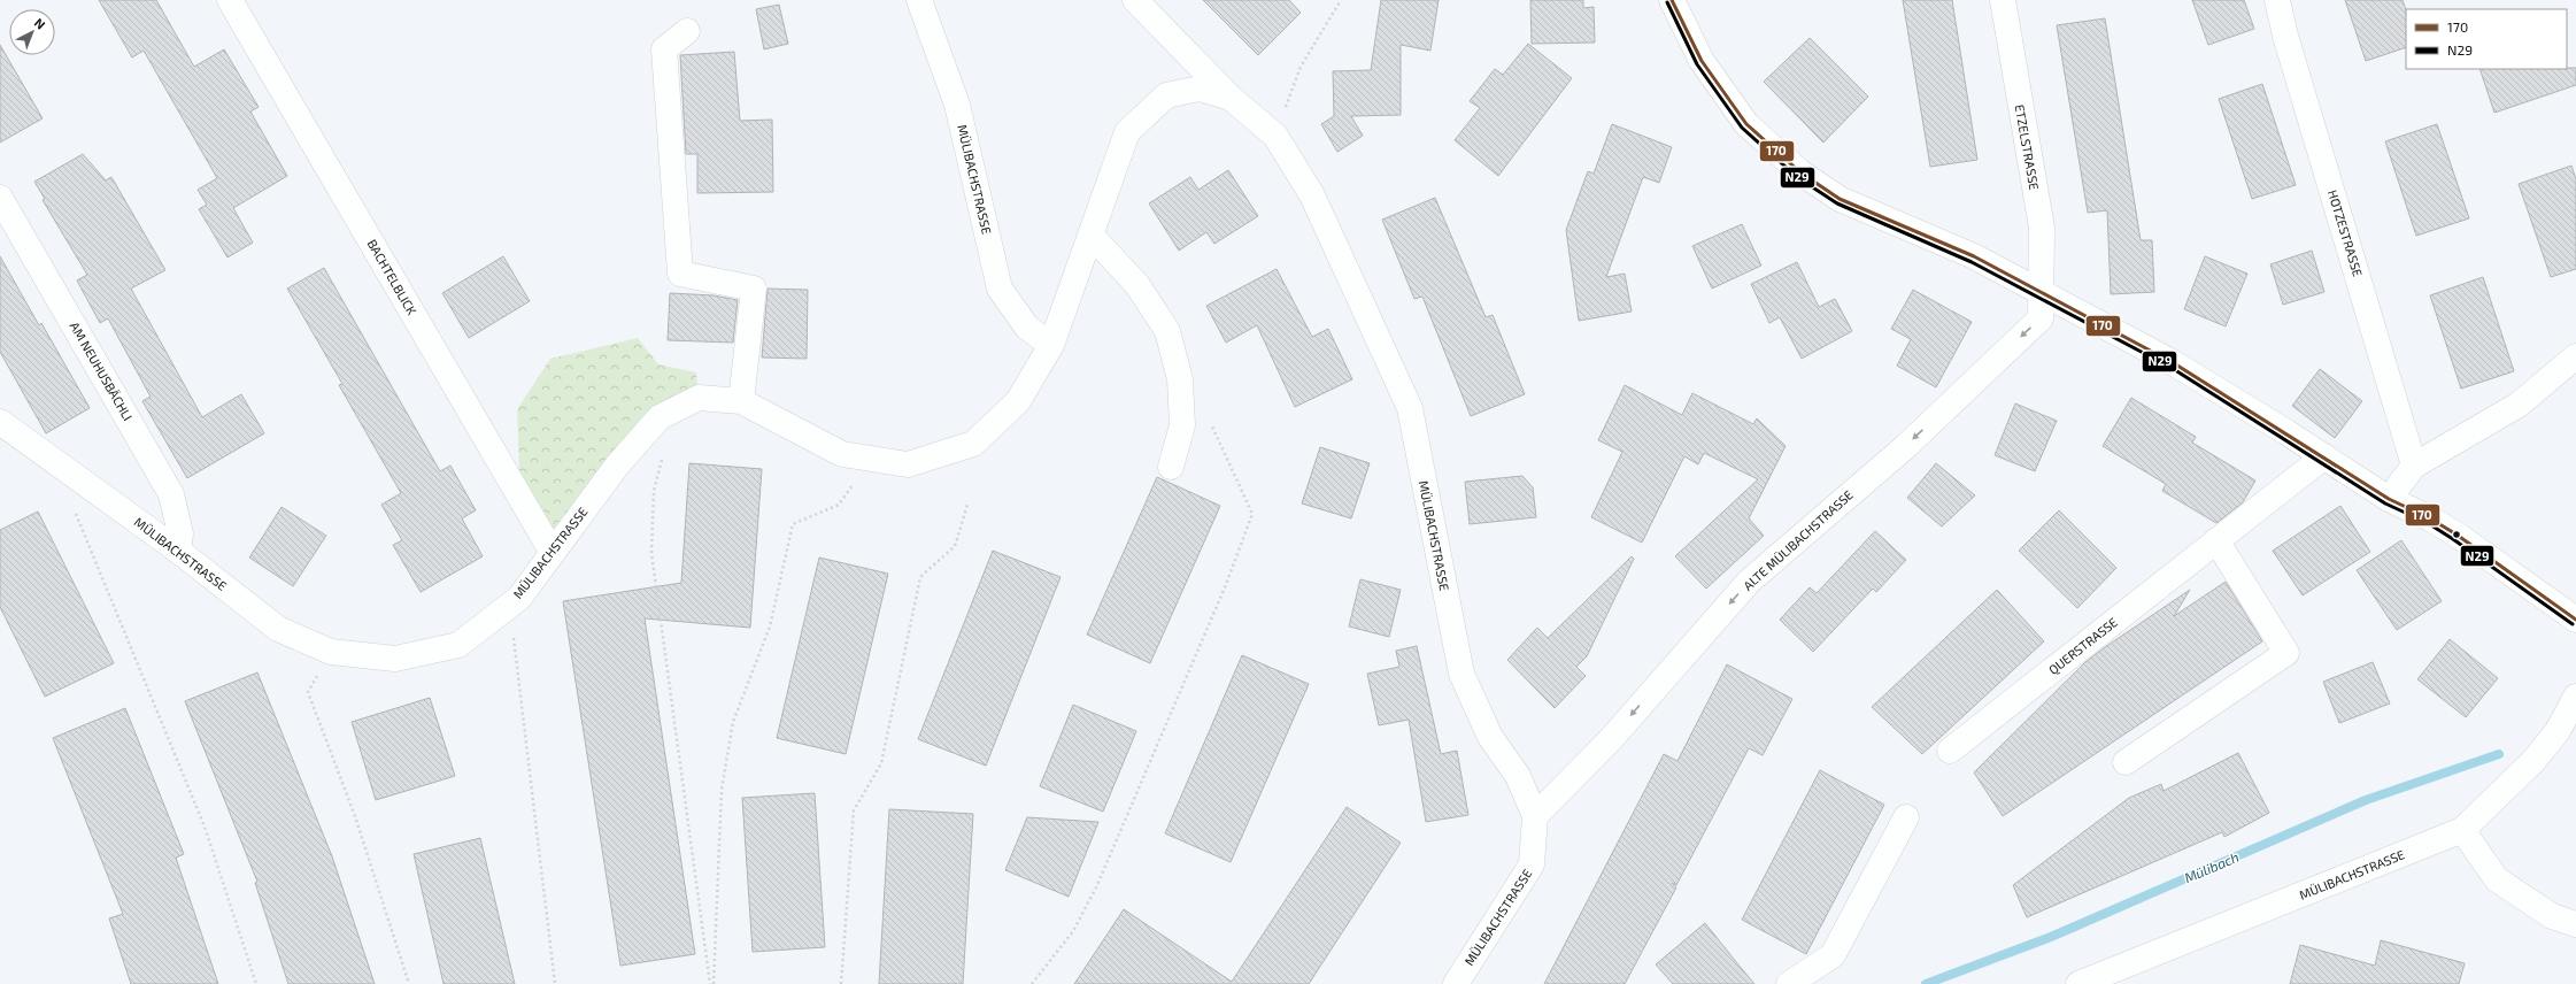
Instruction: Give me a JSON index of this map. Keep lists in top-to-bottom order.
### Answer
{
  "streets": {
    "street": [
      "ETZELSTRASSE",
      "MÜLIBACHSTRASSE",
      "HOTZESTRASSE",
      "BACHTELBLICK",
      "AM NEUHUSBÄCHLI",
      "ALTE MÜLIBACHSTRASSE",
      "QUERSTRASSE"
    ]
  },
  "crossings": [
    ["ETZELSTRASSE", "ALTE MÜLIBACHSTRASSE"],
    ["MÜLIBACHSTRASSE", "BACHTELBLICK"],
    ["MÜLIBACHSTRASSE", "AM NEUHUSBÄCHLI"],
    ["MÜLIBACHSTRASSE", "ALTE MÜLIBACHSTRASSE"]
  ],
  "one_way": ["ALTE MÜLIBACHSTRASSE"],
  "water": ["Mülibach"],
  "lines": ["transit line 170", "transit line N29"],
  "legend": ["170", "N29"],
  "north": "top right"
}
